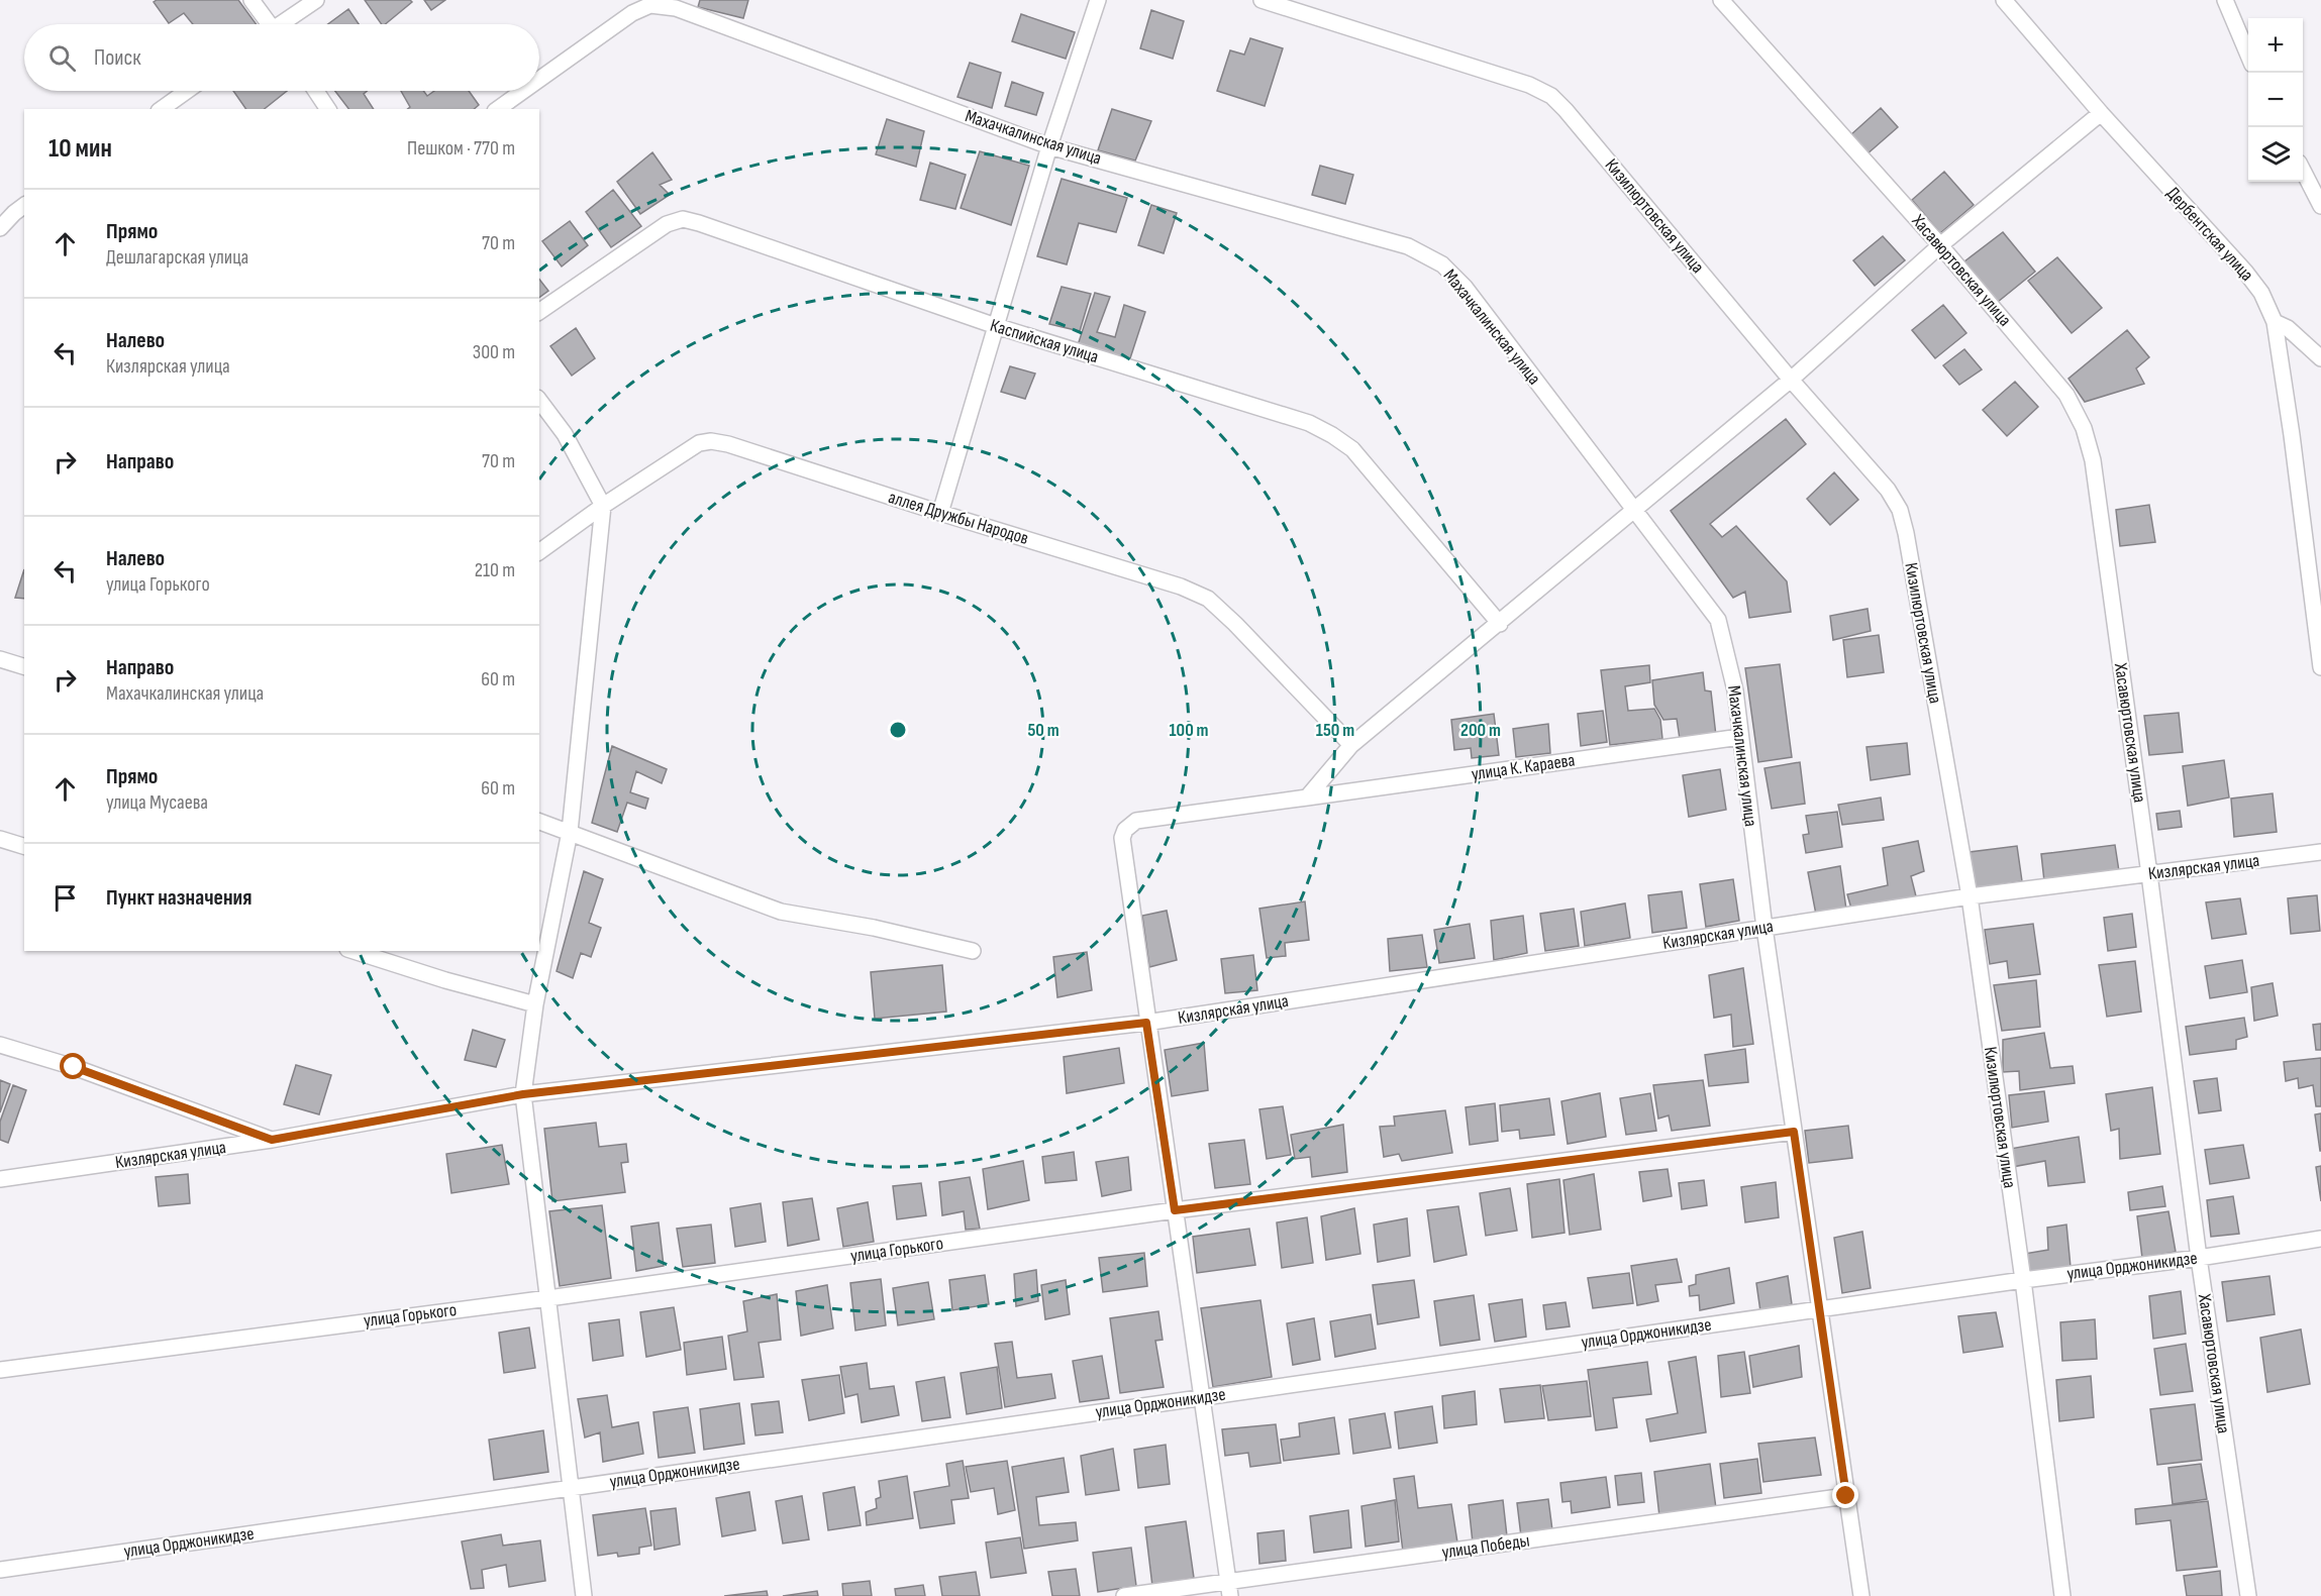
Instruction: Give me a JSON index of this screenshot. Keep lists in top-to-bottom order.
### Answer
{
  "streets": {
    "street": [
      "Махачкалинская улица",
      "Кизилюртовская улица",
      "Дербентская улица",
      "Хасавюртовская улица",
      "Каспийская улица",
      "аллея Дружбы Народов",
      "улица К. Караева",
      "Кизлярская улица",
      "улица Горького",
      "улица Орджоникидзе",
      "улица Победы"
    ]
  },
  "crossings": [
    ["Махачкалинская улица", "улица К. Караева"],
    ["Махачкалинская улица", "Кизлярская улица"],
    ["Махачкалинская улица", "улица Горького"],
    ["Махачкалинская улица", "улица Орджоникидзе"],
    ["Махачкалинская улица", "улица Победы"],
    ["Кизилюртовская улица", "Кизлярская улица"],
    ["Кизилюртовская улица", "улица Орджоникидзе"],
    ["Хасавюртовская улица", "Кизлярская улица"],
    ["Хасавюртовская улица", "улица Орджоникидзе"],
    ["улица К. Караева", "Кизлярская улица"]
  ],
  "page": {
    "map_buttons": ["+", "−"],
    "search": "Поиск",
    "heading": ["10 мин", "Пешком · 770 m"],
    "list": [
      ["Прямо", "Дешлагарская улица", "70 m"],
      ["Налево", "Кизлярская улица", "300 m"],
      ["Направо", "70 m"],
      ["Налево", "улица Горького", "210 m"],
      ["Направо", "Махачкалинская улица", "60 m"],
      ["Прямо", "улица Мусаева", "60 m"],
      "Пункт назначения"
    ]
  },
  "rings": [
    "50 m",
    "100 m",
    "150 m",
    "200 m"
  ]
}
